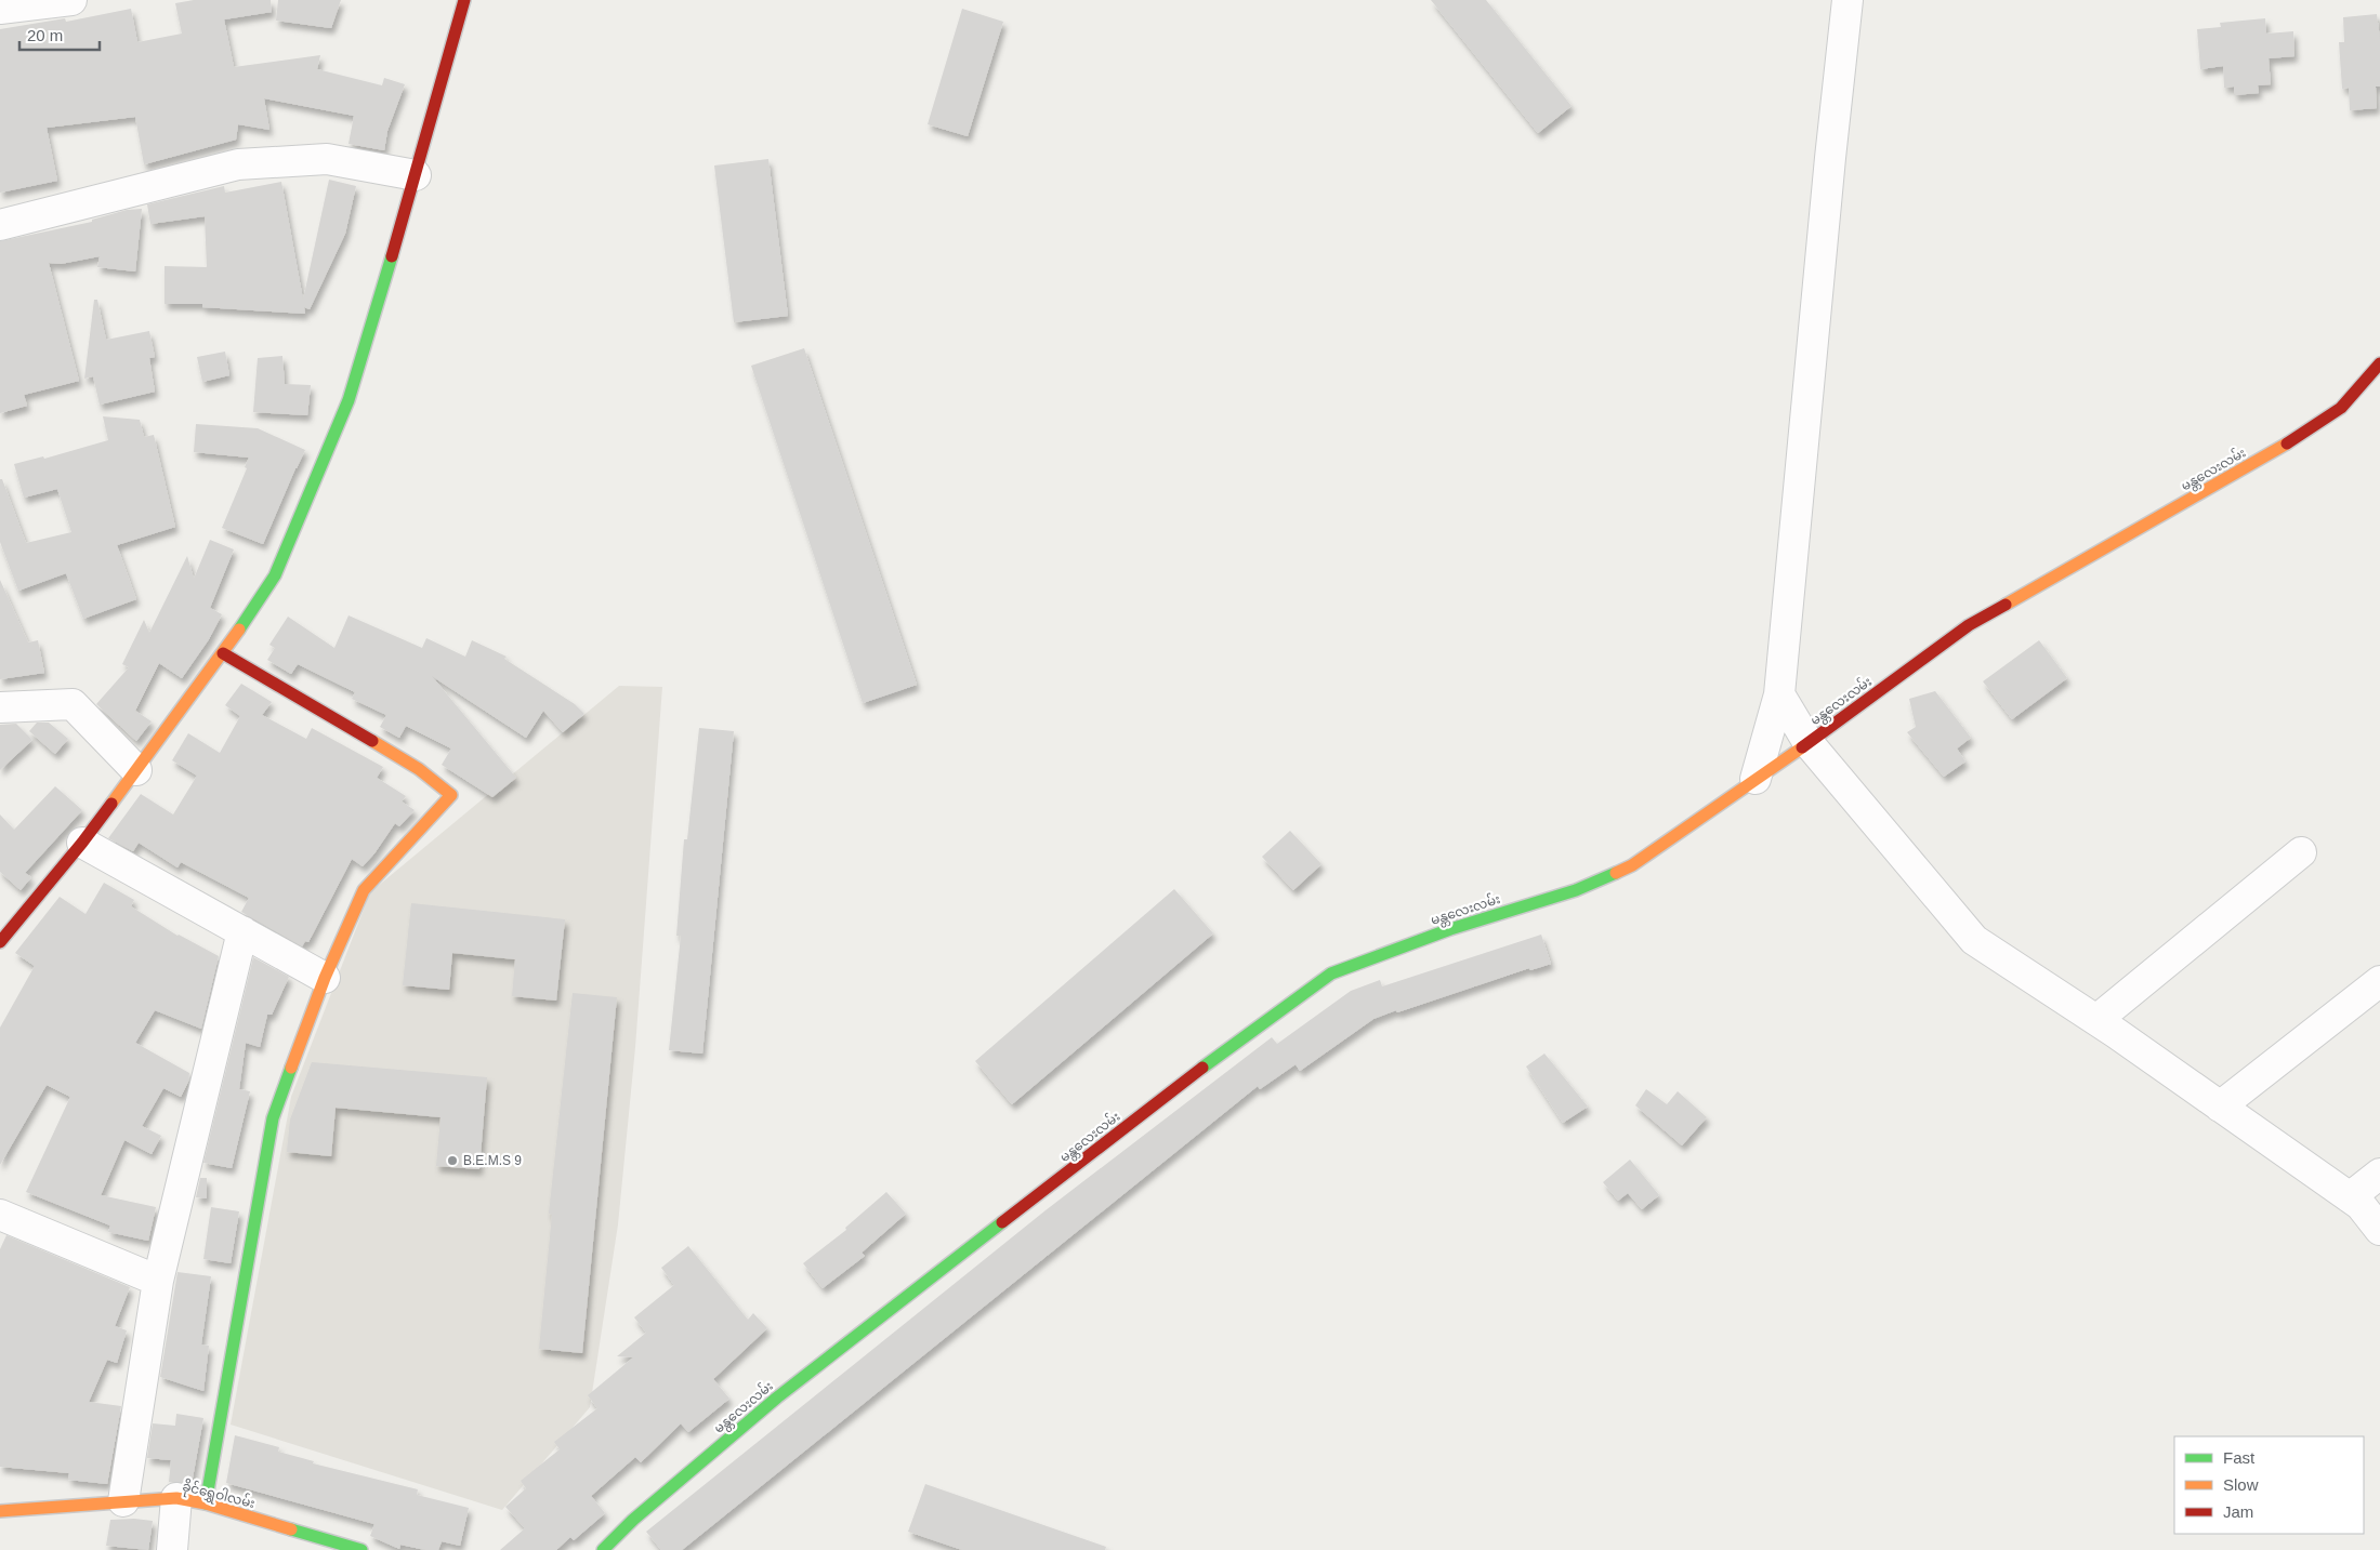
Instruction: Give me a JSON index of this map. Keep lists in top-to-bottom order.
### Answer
{
  "streets": {
    "street": ["မန္တလေးလမ်း", "ခိုင်ရွှေဝါလမ်း"]
  },
  "places": ["B.E.M.S 9"],
  "legend": ["Fast", "Slow", "Jam"],
  "scale_bar": "20 m"
}
